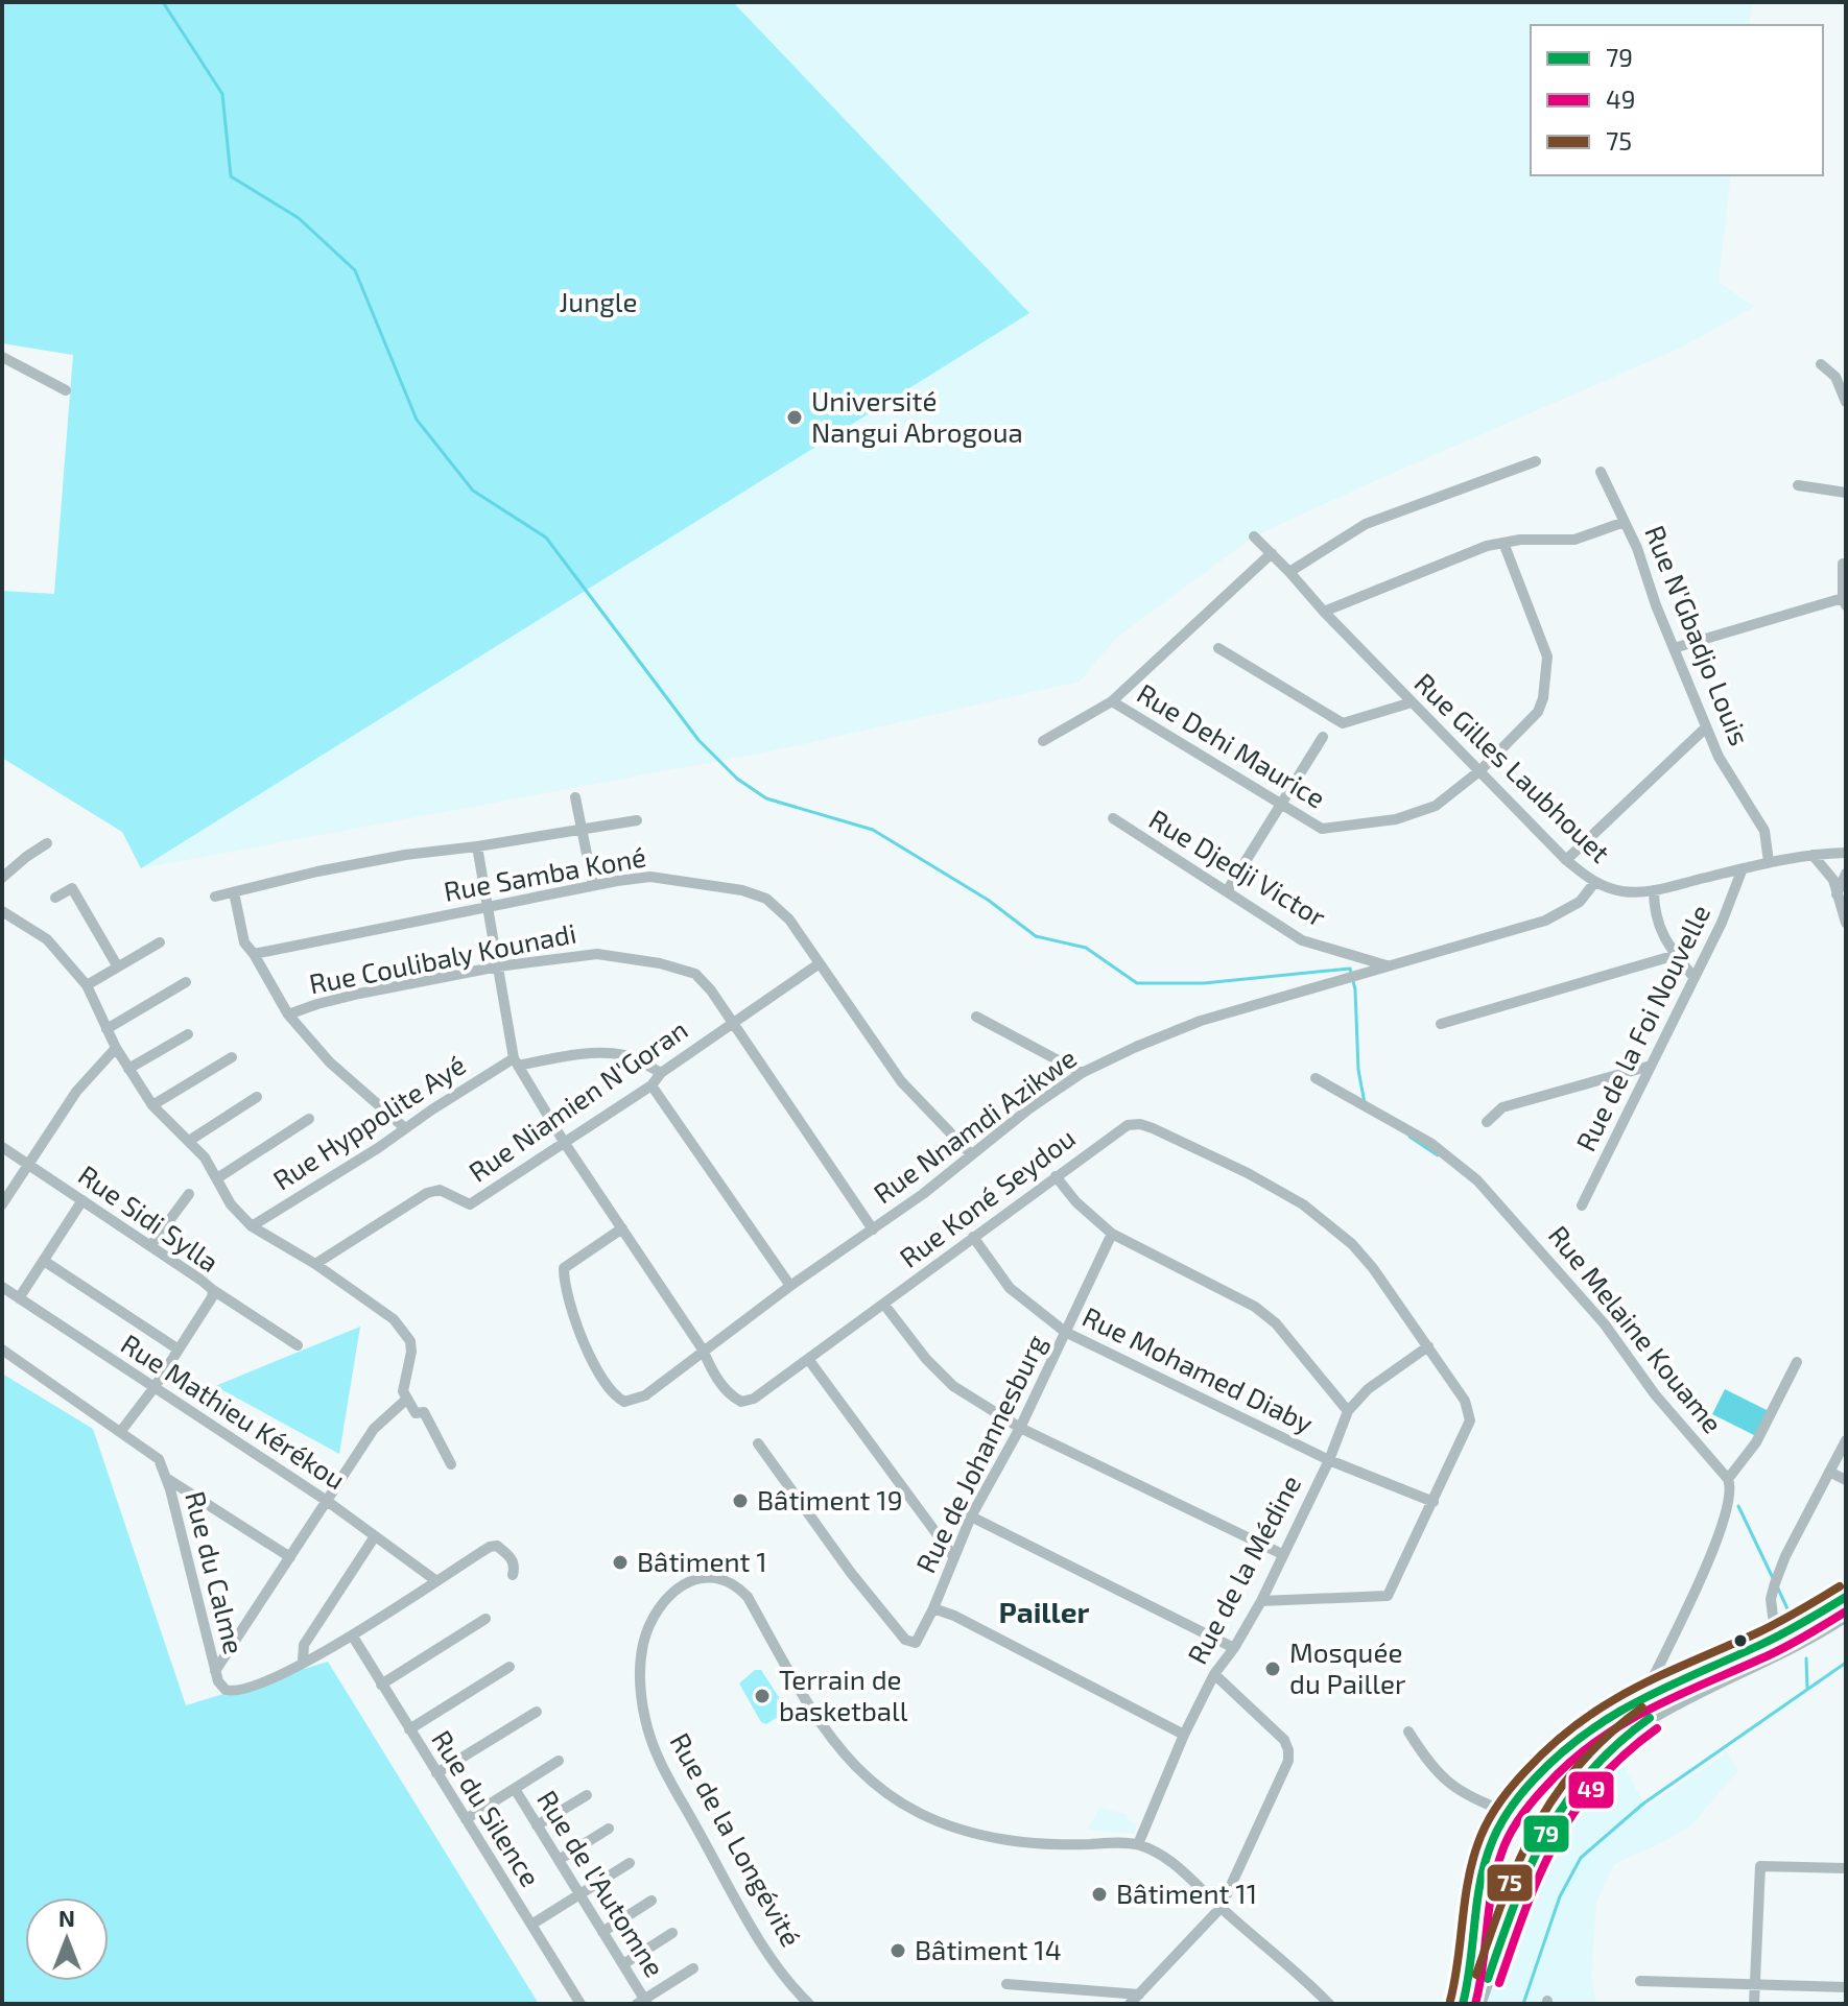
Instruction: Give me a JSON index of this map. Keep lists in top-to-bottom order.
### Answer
{
  "streets": {
    "street": [
      "Rue N'Gbadjo Louis",
      "Rue Dehi Maurice",
      "Rue Gilles Laubhouet",
      "Rue Djedji Victor",
      "Rue Samba Koné",
      "Rue Coulibaly Kounadi",
      "Rue de la Foi Nouvelle",
      "Rue Niamien N'Goran",
      "Rue Hyppolite Ayé",
      "Rue Nnamdi Azikwe",
      "Rue Koné Seydou",
      "Rue Sidi Sylla",
      "Rue Melaine Kouame",
      "Rue Mohamed Diaby",
      "Rue Mathieu Kérékou",
      "Rue de Johannesburg",
      "Rue de la Médine",
      "Rue du Calme",
      "Rue du Silence",
      "Rue de la Longévité",
      "Rue de l'Automne"
    ]
  },
  "crossings": [
    ["Rue N'Gbadjo Louis", "Rue Gilles Laubhouet"],
    ["Rue Dehi Maurice", "Rue Gilles Laubhouet"],
    ["Rue Gilles Laubhouet", "Rue de la Foi Nouvelle"],
    ["Rue Gilles Laubhouet", "Rue Nnamdi Azikwe"],
    ["Rue Djedji Victor", "Rue Nnamdi Azikwe"],
    ["Rue Samba Koné", "Rue Niamien N'Goran"],
    ["Rue Samba Koné", "Rue Nnamdi Azikwe"],
    ["Rue Samba Koné", "Rue Koné Seydou"],
    ["Rue Coulibaly Kounadi", "Rue Niamien N'Goran"],
    ["Rue Coulibaly Kounadi", "Rue Nnamdi Azikwe"],
    ["Rue Coulibaly Kounadi", "Rue Koné Seydou"],
    ["Rue Niamien N'Goran", "Rue Koné Seydou"],
    ["Rue Hyppolite Ayé", "Rue Koné Seydou"],
    ["Rue Nnamdi Azikwe", "Rue Koné Seydou"],
    ["Rue Koné Seydou", "Rue Mohamed Diaby"],
    ["Rue Koné Seydou", "Rue de la Médine"],
    ["Rue Sidi Sylla", "Rue Mathieu Kérékou"],
    ["Rue Sidi Sylla", "Rue du Calme"],
    ["Rue Mohamed Diaby", "Rue de Johannesburg"],
    ["Rue Mohamed Diaby", "Rue de la Médine"],
    ["Rue Mathieu Kérékou", "Rue du Calme"],
    ["Rue de la Médine", "Rue de la Longévité"],
    ["Rue du Calme", "Rue du Silence"]
  ],
  "districts": ["Pailler"],
  "parks": ["Jungle"],
  "places": [
    "Université Nangui Abrogoua",
    "Bâtiment 19",
    "Bâtiment 1",
    "Mosquée du Pailler",
    "Terrain de basketball",
    "Bâtiment 11",
    "Bâtiment 14"
  ],
  "lines": ["transit line 75", "transit line 79", "transit line 49"],
  "legend": ["79", "49", "75"],
  "north": "top"
}
